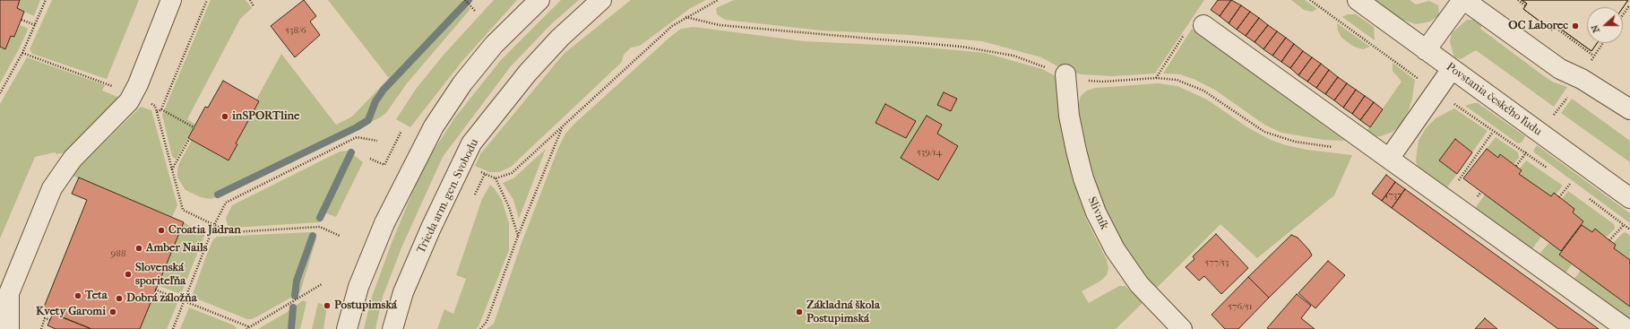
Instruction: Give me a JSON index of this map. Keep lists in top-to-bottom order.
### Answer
{
  "streets": {
    "street": ["Povstania českého ľudu", "Trieda arm. gen. Svobodu", "Slivník"]
  },
  "places": [
    "OC Laborec",
    "inSPORTline",
    "Croatia Jadran",
    "Amber Nails",
    "Slovenská sporiteľňa",
    "Teta",
    "Dobrá záložňa",
    "Postupimská",
    "Kvety Garomi",
    "Základná škola Postupimská"
  ],
  "house_numbers": [
    "538/6",
    "539/14",
    "1737",
    "988",
    "577/53",
    "576/51"
  ],
  "north": "left"
}
